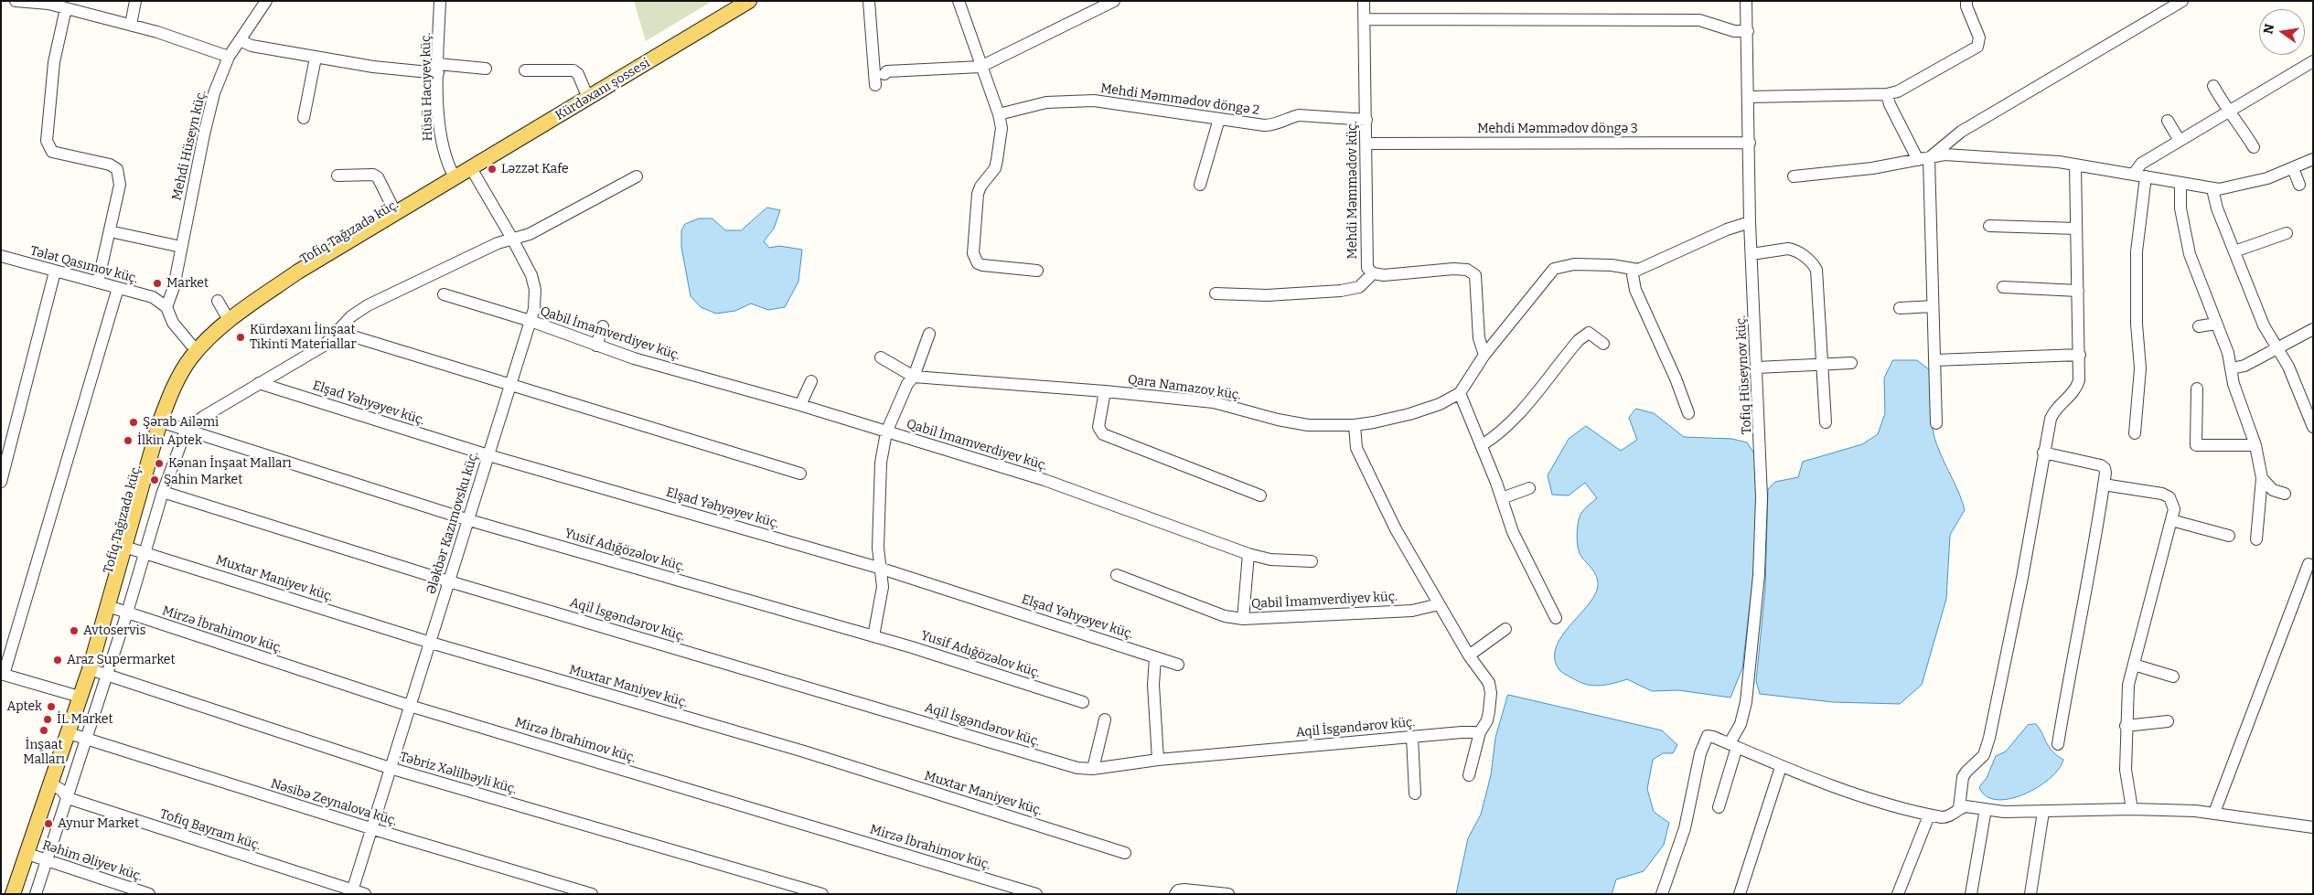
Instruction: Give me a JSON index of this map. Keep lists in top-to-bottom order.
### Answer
{
  "streets": {
    "main road": ["Kürdəxanı şossesi", "Tofiq Tağızadə küç."],
    "street": [
      "Hüsü Hacıyev küç.",
      "Mehdi Məmmədov döngə 2",
      "Mehdi Məmmədov döngə 3",
      "Mehdi Hüseyn küç.",
      "Mehdi Məmmədov küç.",
      "Tələt Qasımov küç.",
      "Qabil İmamverdiyev küç.",
      "Tofiq Hüseynov küç.",
      "Qara Namazov küç.",
      "Elşad Yəhyəyev küç.",
      "Ələkbər Kazımovsku küç.",
      "Yusif Adığözəlov küç.",
      "Muxtar Maniyev küç.",
      "Aqil İsgəndərov küç.",
      "Mirzə İbrahimov küç.",
      "Təbriz Xəlilbəyli küç.",
      "Nəsibə Zeynalova küç.",
      "Tofiq Bayram küç.",
      "Rəhim Əliyev küç."
    ]
  },
  "crossings": [
    ["Hüsü Hacıyev küç.", "Kürdəxanı şossesi"],
    ["Hüsü Hacıyev küç.", "Tofiq Tağızadə küç."],
    ["Kürdəxanı şossesi", "Tofiq Tağızadə küç."],
    ["Kürdəxanı şossesi", "Ələkbər Kazımovsku küç."],
    ["Mehdi Məmmədov döngə 2", "Mehdi Məmmədov küç."],
    ["Mehdi Məmmədov döngə 3", "Mehdi Məmmədov küç."],
    ["Mehdi Məmmədov döngə 3", "Tofiq Hüseynov küç."],
    ["Mehdi Hüseyn küç.", "Tələt Qasımov küç."],
    ["Mehdi Məmmədov küç.", "Qara Namazov küç."],
    ["Tofiq Tağızadə küç.", "Yusif Adığözəlov küç."],
    ["Tofiq Tağızadə küç.", "Muxtar Maniyev küç."],
    ["Tofiq Tağızadə küç.", "Mirzə İbrahimov küç."],
    ["Tofiq Tağızadə küç.", "Təbriz Xəlilbəyli küç."],
    ["Tofiq Tağızadə küç.", "Nəsibə Zeynalova küç."],
    ["Tofiq Tağızadə küç.", "Tofiq Bayram küç."],
    ["Tofiq Tağızadə küç.", "Rəhim Əliyev küç."],
    ["Qabil İmamverdiyev küç.", "Ələkbər Kazımovsku küç."],
    ["Tofiq Hüseynov küç.", "Qara Namazov küç."],
    ["Elşad Yəhyəyev küç.", "Ələkbər Kazımovsku küç."],
    ["Ələkbər Kazımovsku küç.", "Yusif Adığözəlov küç."],
    ["Ələkbər Kazımovsku küç.", "Muxtar Maniyev küç."],
    ["Ələkbər Kazımovsku küç.", "Aqil İsgəndərov küç."],
    ["Ələkbər Kazımovsku küç.", "Mirzə İbrahimov küç."],
    ["Ələkbər Kazımovsku küç.", "Təbriz Xəlilbəyli küç."],
    ["Ələkbər Kazımovsku küç.", "Nəsibə Zeynalova küç."],
    ["Ələkbər Kazımovsku küç.", "Tofiq Bayram küç."]
  ],
  "places": [
    "Ləzzət Kafe",
    "Market",
    "Kürdəxanı İinşaat Tikinti Materiallar",
    "Şərab Ailəmi",
    "İlkin Aptek",
    "Kənan İnşaat Malları",
    "Şahin Market",
    "Avtoservis",
    "Araz Supermarket",
    "Aptek",
    "İL Market",
    "İnşaat Malları",
    "Aynur Market"
  ],
  "north": "left"
}
